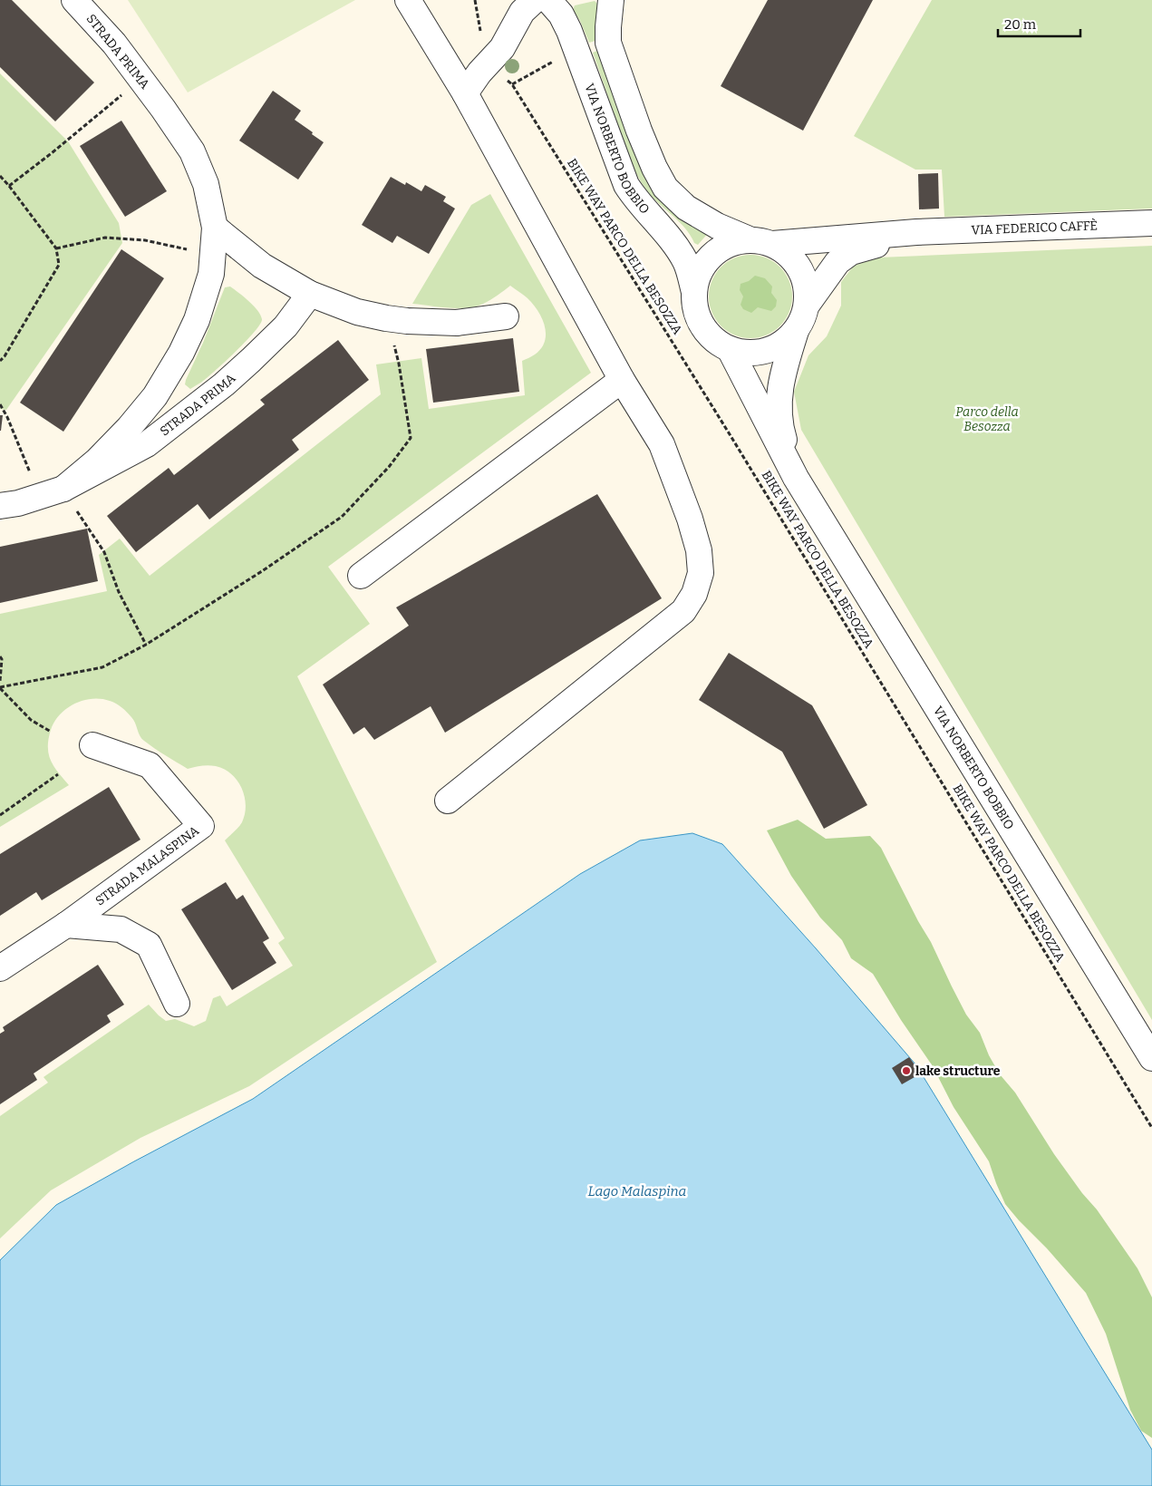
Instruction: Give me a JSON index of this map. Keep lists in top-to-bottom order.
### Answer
{
  "streets": {
    "street": [
      "STRADA PRIMA",
      "VIA NORBERTO BOBBIO",
      "VIA FEDERICO CAFFÈ",
      "STRADA MALASPINA"
    ],
    "path": ["BIKE WAY PARCO DELLA BESOZZA"]
  },
  "water": ["Lago Malaspina"],
  "parks": ["Parco della Besozza"],
  "places": ["lake structure"],
  "scale_bar": "20 m"
}
